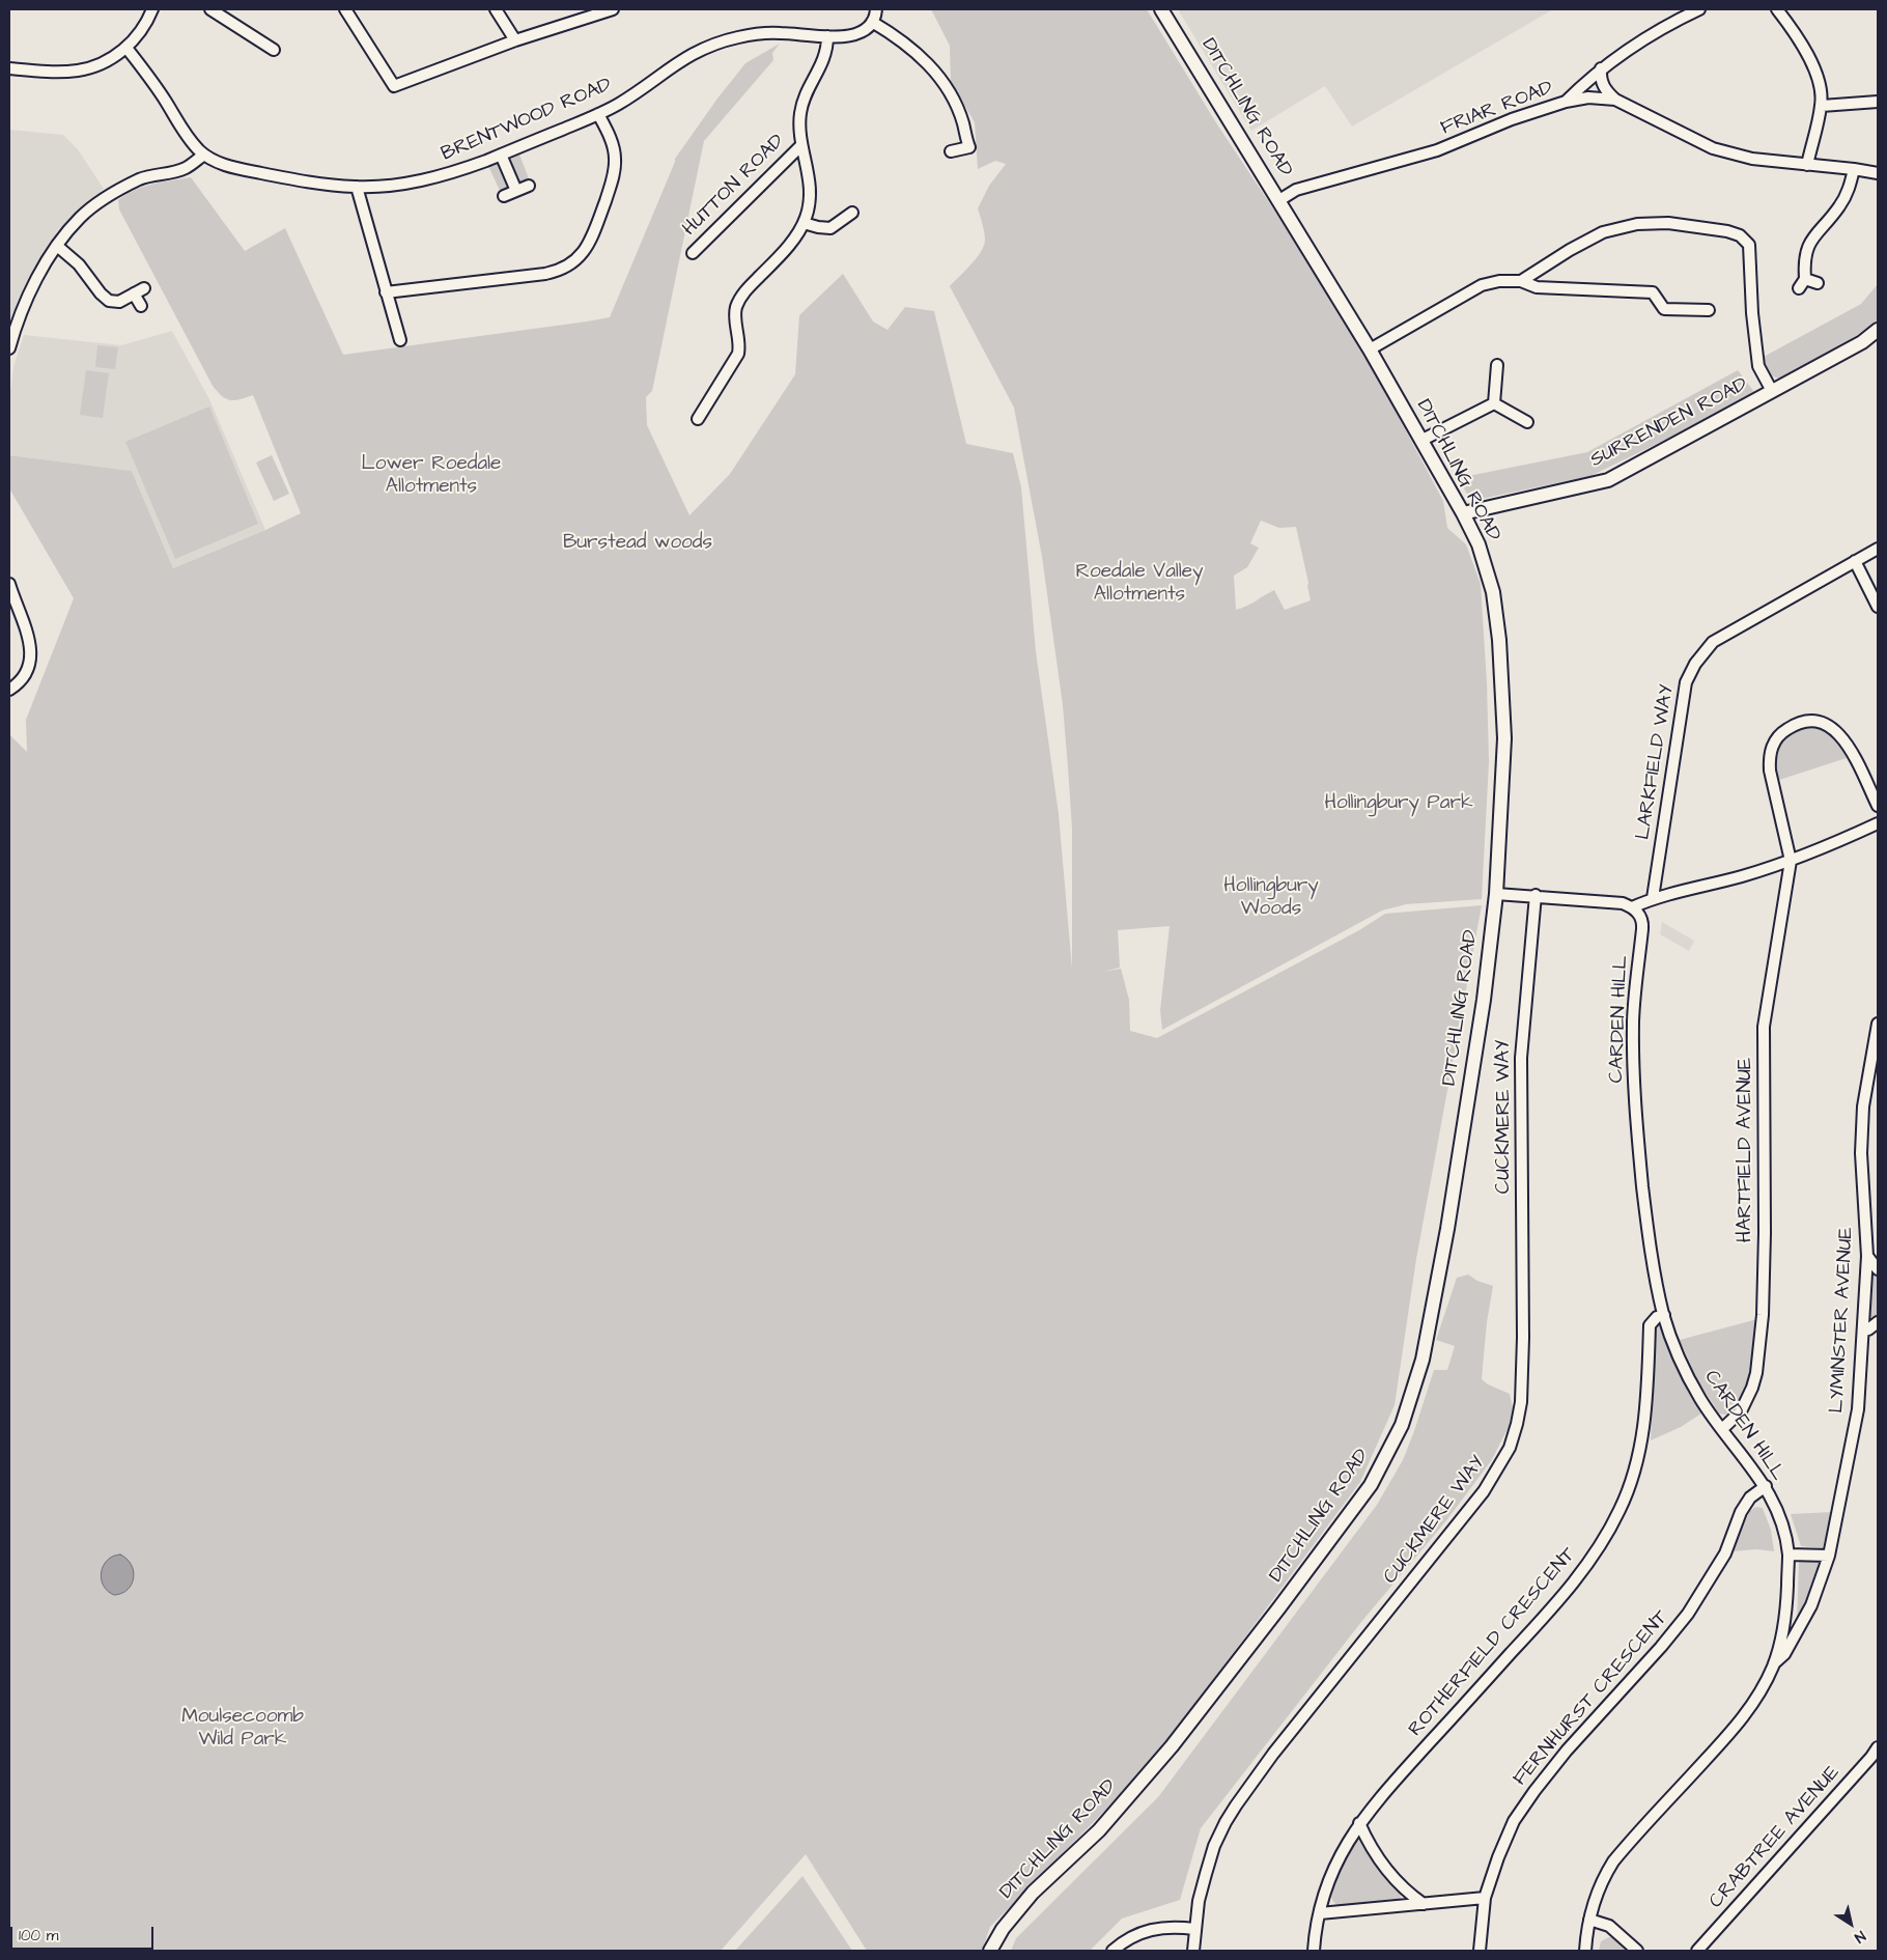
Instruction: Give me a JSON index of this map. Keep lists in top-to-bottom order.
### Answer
{
  "streets": {
    "street": [
      "DITCHLING ROAD",
      "FRIAR ROAD",
      "BRENTWOOD ROAD",
      "HUTTON ROAD",
      "SURRENDEN ROAD",
      "LARKFIELD WAY",
      "CARDEN HILL",
      "CUCKMERE WAY",
      "HARTFIELD AVENUE",
      "LYMINSTER AVENUE",
      "ROTHERFIELD CRESCENT",
      "FERNHURST CRESCENT",
      "CRABTREE AVENUE"
    ]
  },
  "crossings": [
    ["DITCHLING ROAD", "FRIAR ROAD"],
    ["DITCHLING ROAD", "SURRENDEN ROAD"],
    ["CARDEN HILL", "HARTFIELD AVENUE"],
    ["CARDEN HILL", "LYMINSTER AVENUE"],
    ["CARDEN HILL", "ROTHERFIELD CRESCENT"],
    ["CARDEN HILL", "FERNHURST CRESCENT"]
  ],
  "parks": [
    "Lower Roedale Allotments",
    "Burstead woods",
    "Roedale Valley Allotments",
    "Hollingbury Park",
    "Hollingbury Woods",
    "Moulsecoomb Wild Park"
  ],
  "scale_bar": "100 m",
  "north": "bottom right"
}
